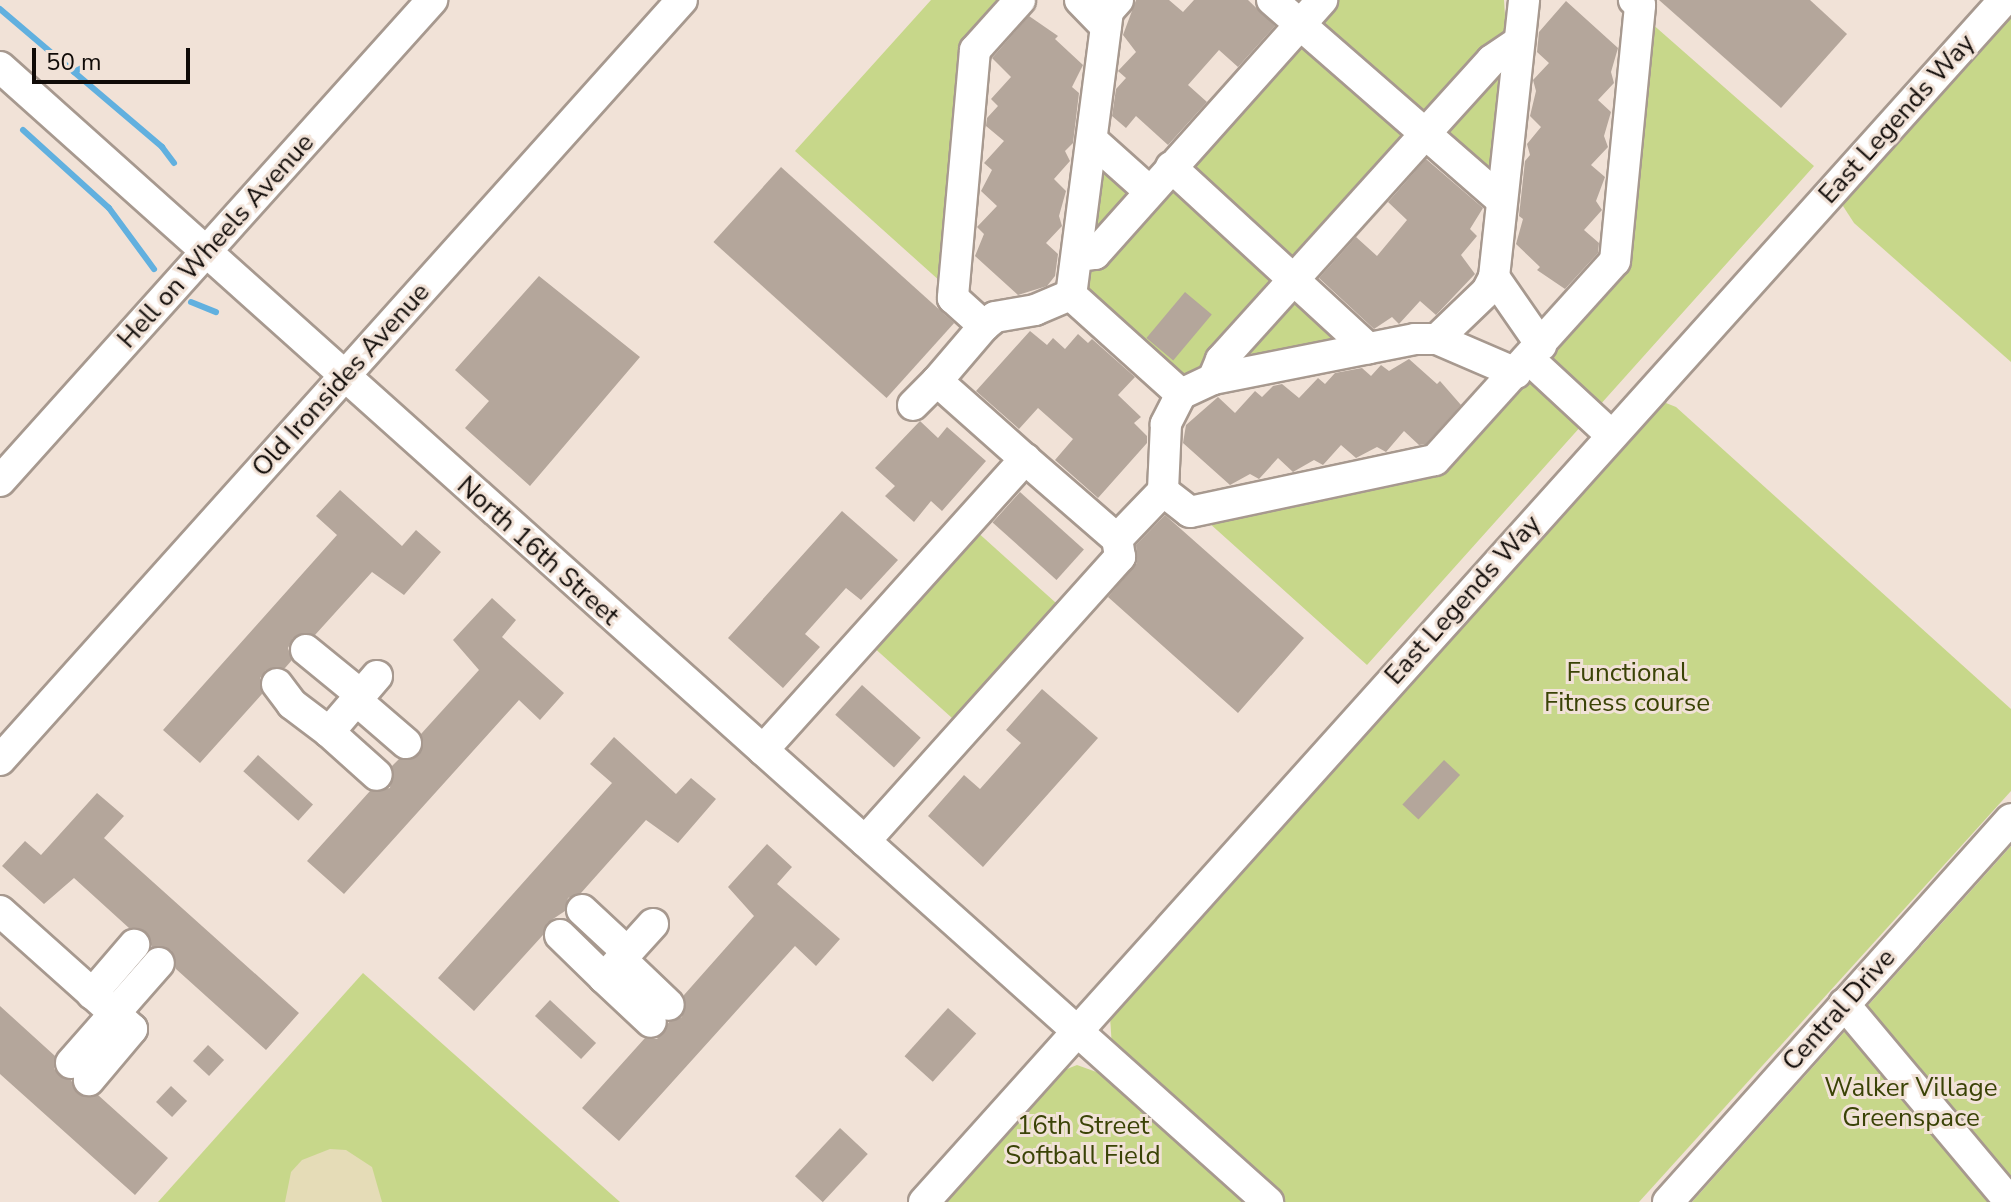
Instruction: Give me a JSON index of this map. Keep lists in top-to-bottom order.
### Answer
{
  "streets": {
    "street": [
      "East Legends Way",
      "Hell on Wheels Avenue",
      "Old Ironsides Avenue",
      "North 16th Street",
      "Central Drive"
    ]
  },
  "crossings": [
    ["East Legends Way", "North 16th Street"],
    ["Hell on Wheels Avenue", "North 16th Street"],
    ["Old Ironsides Avenue", "North 16th Street"]
  ],
  "parks": ["Functional Fitness course", "Walker Village Greenspace", "16th Street Softball Field"],
  "scale_bar": "50 m"
}
